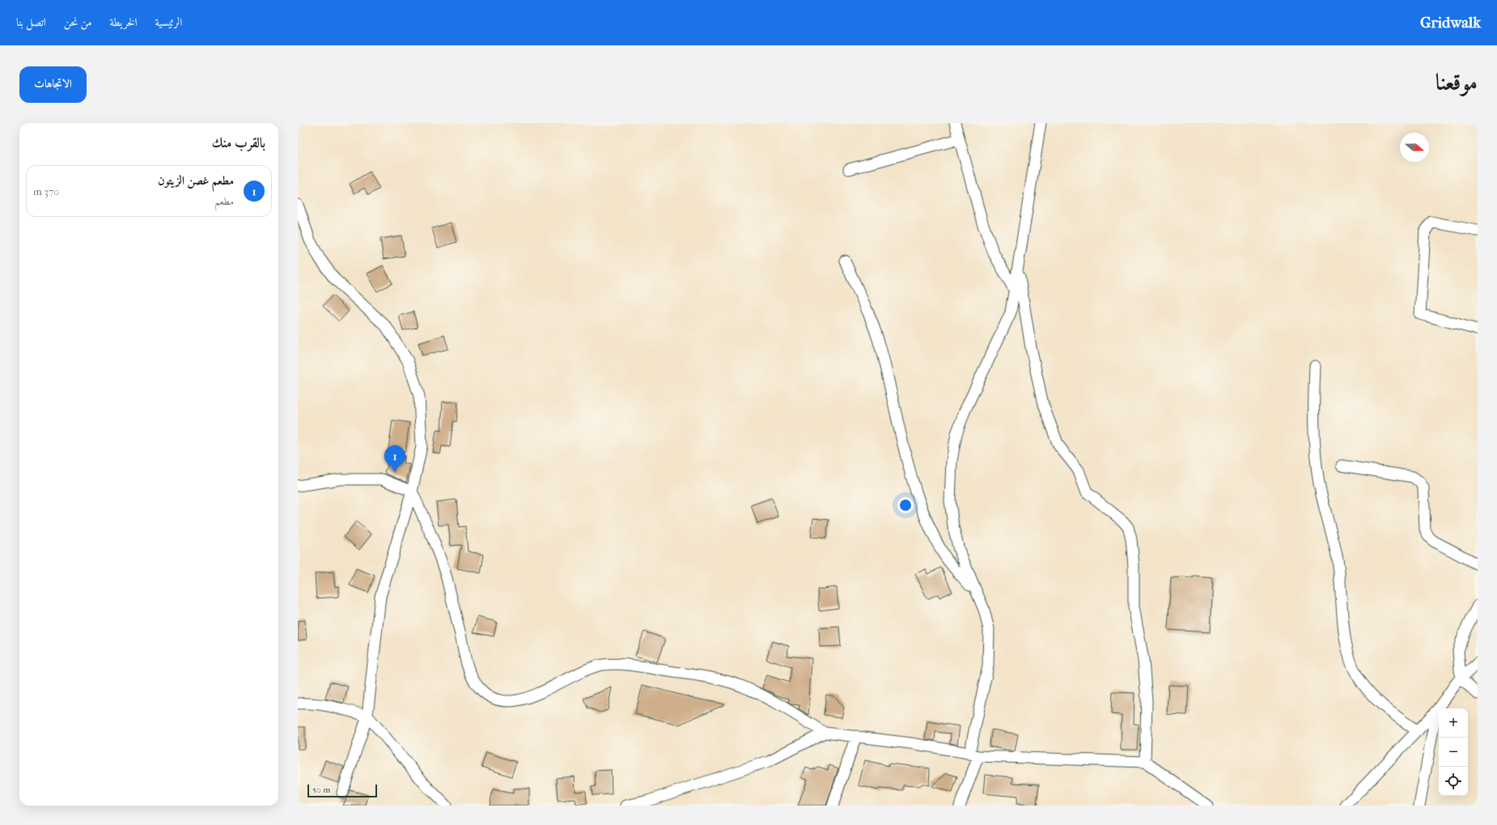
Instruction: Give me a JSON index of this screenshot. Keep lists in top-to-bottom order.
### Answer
{
  "scale_bar": "50 m",
  "north": "right",
  "page": {
    "header": "Gridwalk",
    "nav": [
      "الرئيسية",
      "الخريطة",
      "من نحن",
      "اتصل بنا"
    ],
    "title": "موقعنا",
    "buttons": "الاتجاهات",
    "heading": "بالقرب منك",
    "list": [
      {
        "mark": "1",
        "name": "مطعم غصن الزيتون",
        "note": "مطعم",
        "value": "370 m"
      }
    ],
    "pins": "1",
    "map_buttons": ["+", "−"],
    "scale": "50 m"
  }
}
